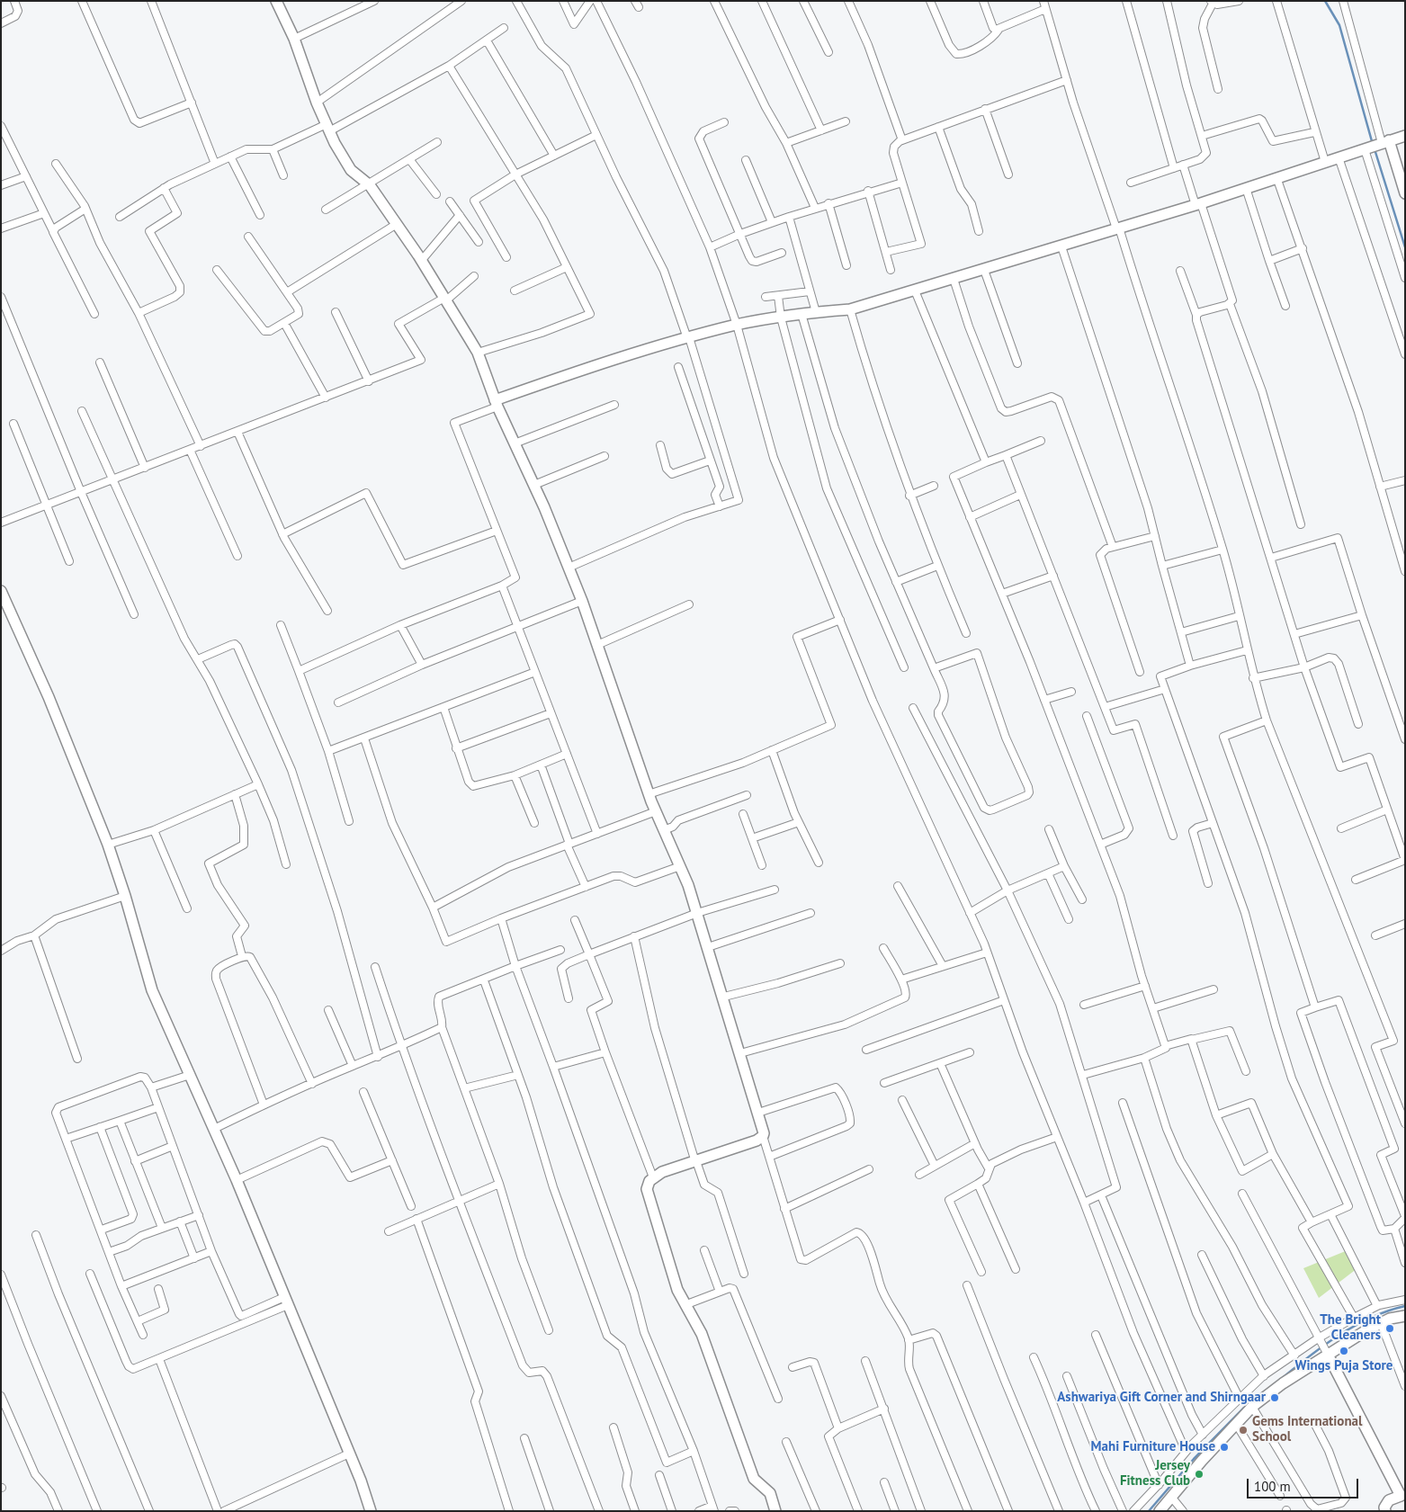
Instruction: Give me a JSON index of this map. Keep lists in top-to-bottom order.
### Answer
{
  "places": [
    "The Bright Cleaners",
    "Wings Puja Store",
    "Ashwariya Gift Corner and Shirngaar",
    "Gems International School",
    "Mahi Furniture House",
    "Jersey Fitness Club"
  ],
  "scale_bar": "100 m"
}
